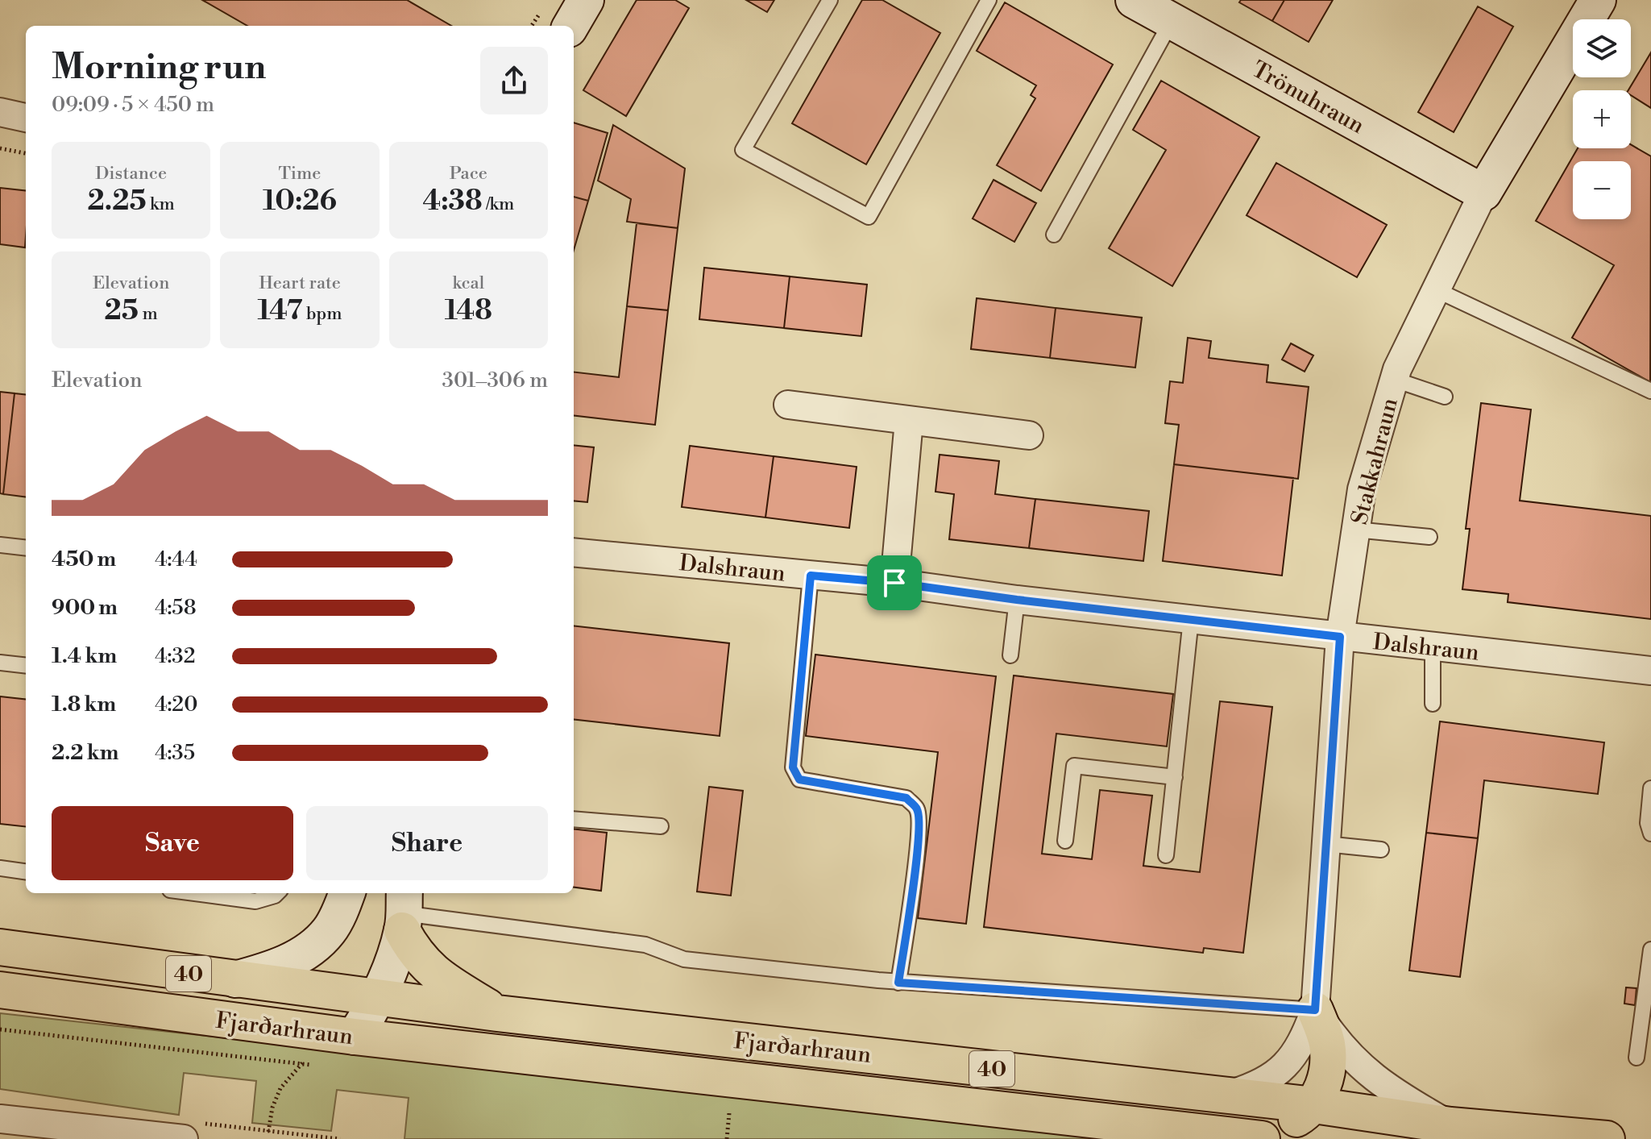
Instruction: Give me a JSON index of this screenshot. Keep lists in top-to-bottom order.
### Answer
{
  "streets": {
    "main road": ["40", "Fjarðarhraun"],
    "street": ["Trönuhraun", "Stakkahraun", "Dalshraun"]
  },
  "crossings": [
    ["Trönuhraun", "Stakkahraun"],
    ["Stakkahraun", "Dalshraun"],
    ["Stakkahraun", "Fjarðarhraun"]
  ],
  "page": {
    "map_buttons": ["+", "−"],
    "heading": ["Morning run", "09:09 · 5 × 450 m"],
    "stats": [
      ["Distance", "2.25 km"],
      ["Time", "10:26"],
      ["Pace", "4:38 /km"],
      ["Elevation", "25 m"],
      ["Heart rate", "147 bpm"],
      ["kcal", "148"]
    ],
    "chart": ["Elevation", "301–306 m"],
    "list": [
      {
        "name": "450 m",
        "note": "4:44"
      },
      {
        "name": "900 m",
        "note": "4:58"
      },
      {
        "name": "1.4 km",
        "note": "4:32"
      },
      {
        "name": "1.8 km",
        "note": "4:20"
      },
      {
        "name": "2.2 km",
        "note": "4:35"
      }
    ],
    "buttons": ["Save", "Share"]
  }
}
